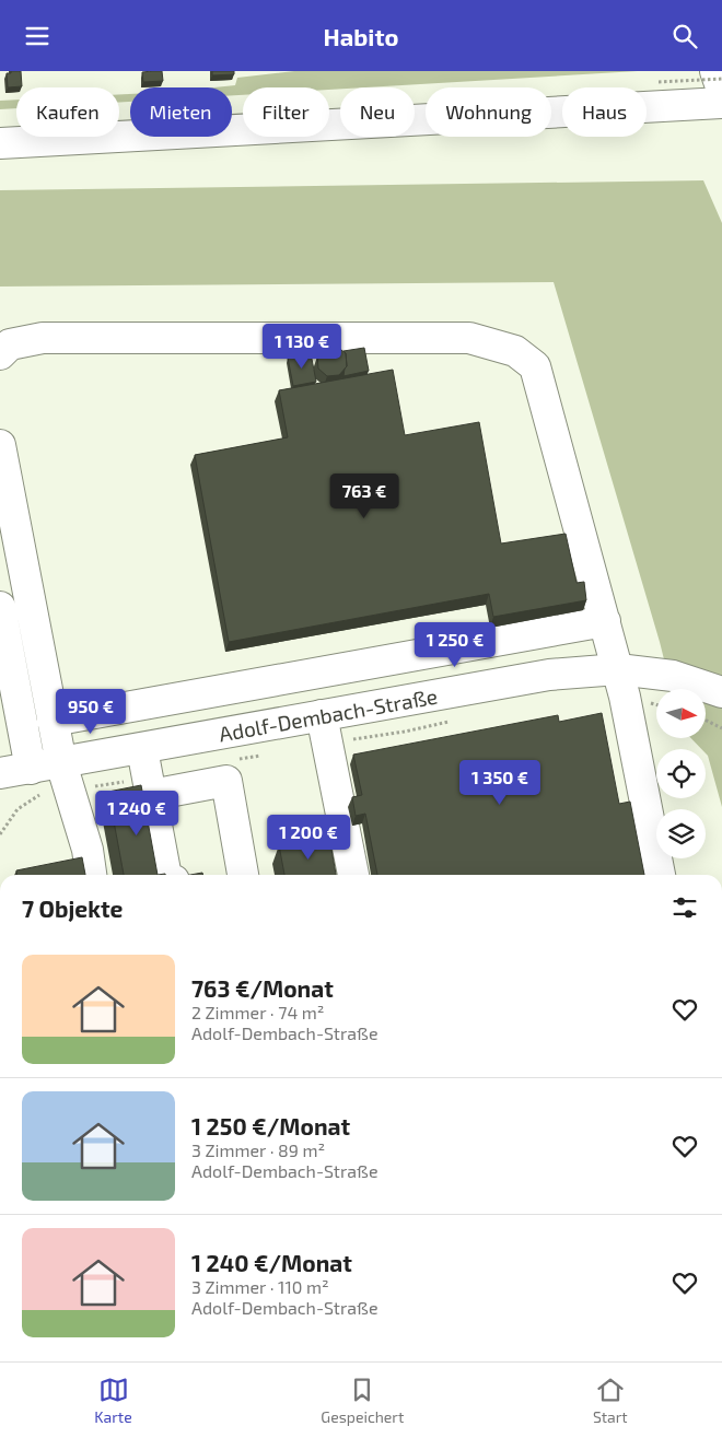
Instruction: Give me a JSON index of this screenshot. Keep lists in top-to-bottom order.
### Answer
{
  "streets": {
    "main road": ["Adolf-Dembach-Straße"]
  },
  "north": "right",
  "page": {
    "header": "Habito",
    "chip": [
      "Kaufen",
      "Mieten",
      "Filter",
      "Neu",
      "Wohnung",
      "Haus"
    ],
    "price": [
      "1 130 €",
      "763 €",
      "1 250 €",
      "950 €",
      "1 350 €",
      "1 240 €",
      "1 200 €"
    ],
    "heading": "7 Objekte",
    "list": [
      {
        "name": "763 €/Monat",
        "note": "2 Zimmer · 74 m² · Adolf-Dembach-Straße"
      },
      {
        "name": "1 250 €/Monat",
        "note": "3 Zimmer · 89 m² · Adolf-Dembach-Straße"
      },
      {
        "name": "1 240 €/Monat",
        "note": "3 Zimmer · 110 m² · Adolf-Dembach-Straße"
      }
    ],
    "tabs": ["Karte", "Gespeichert", "Start"]
  }
}
